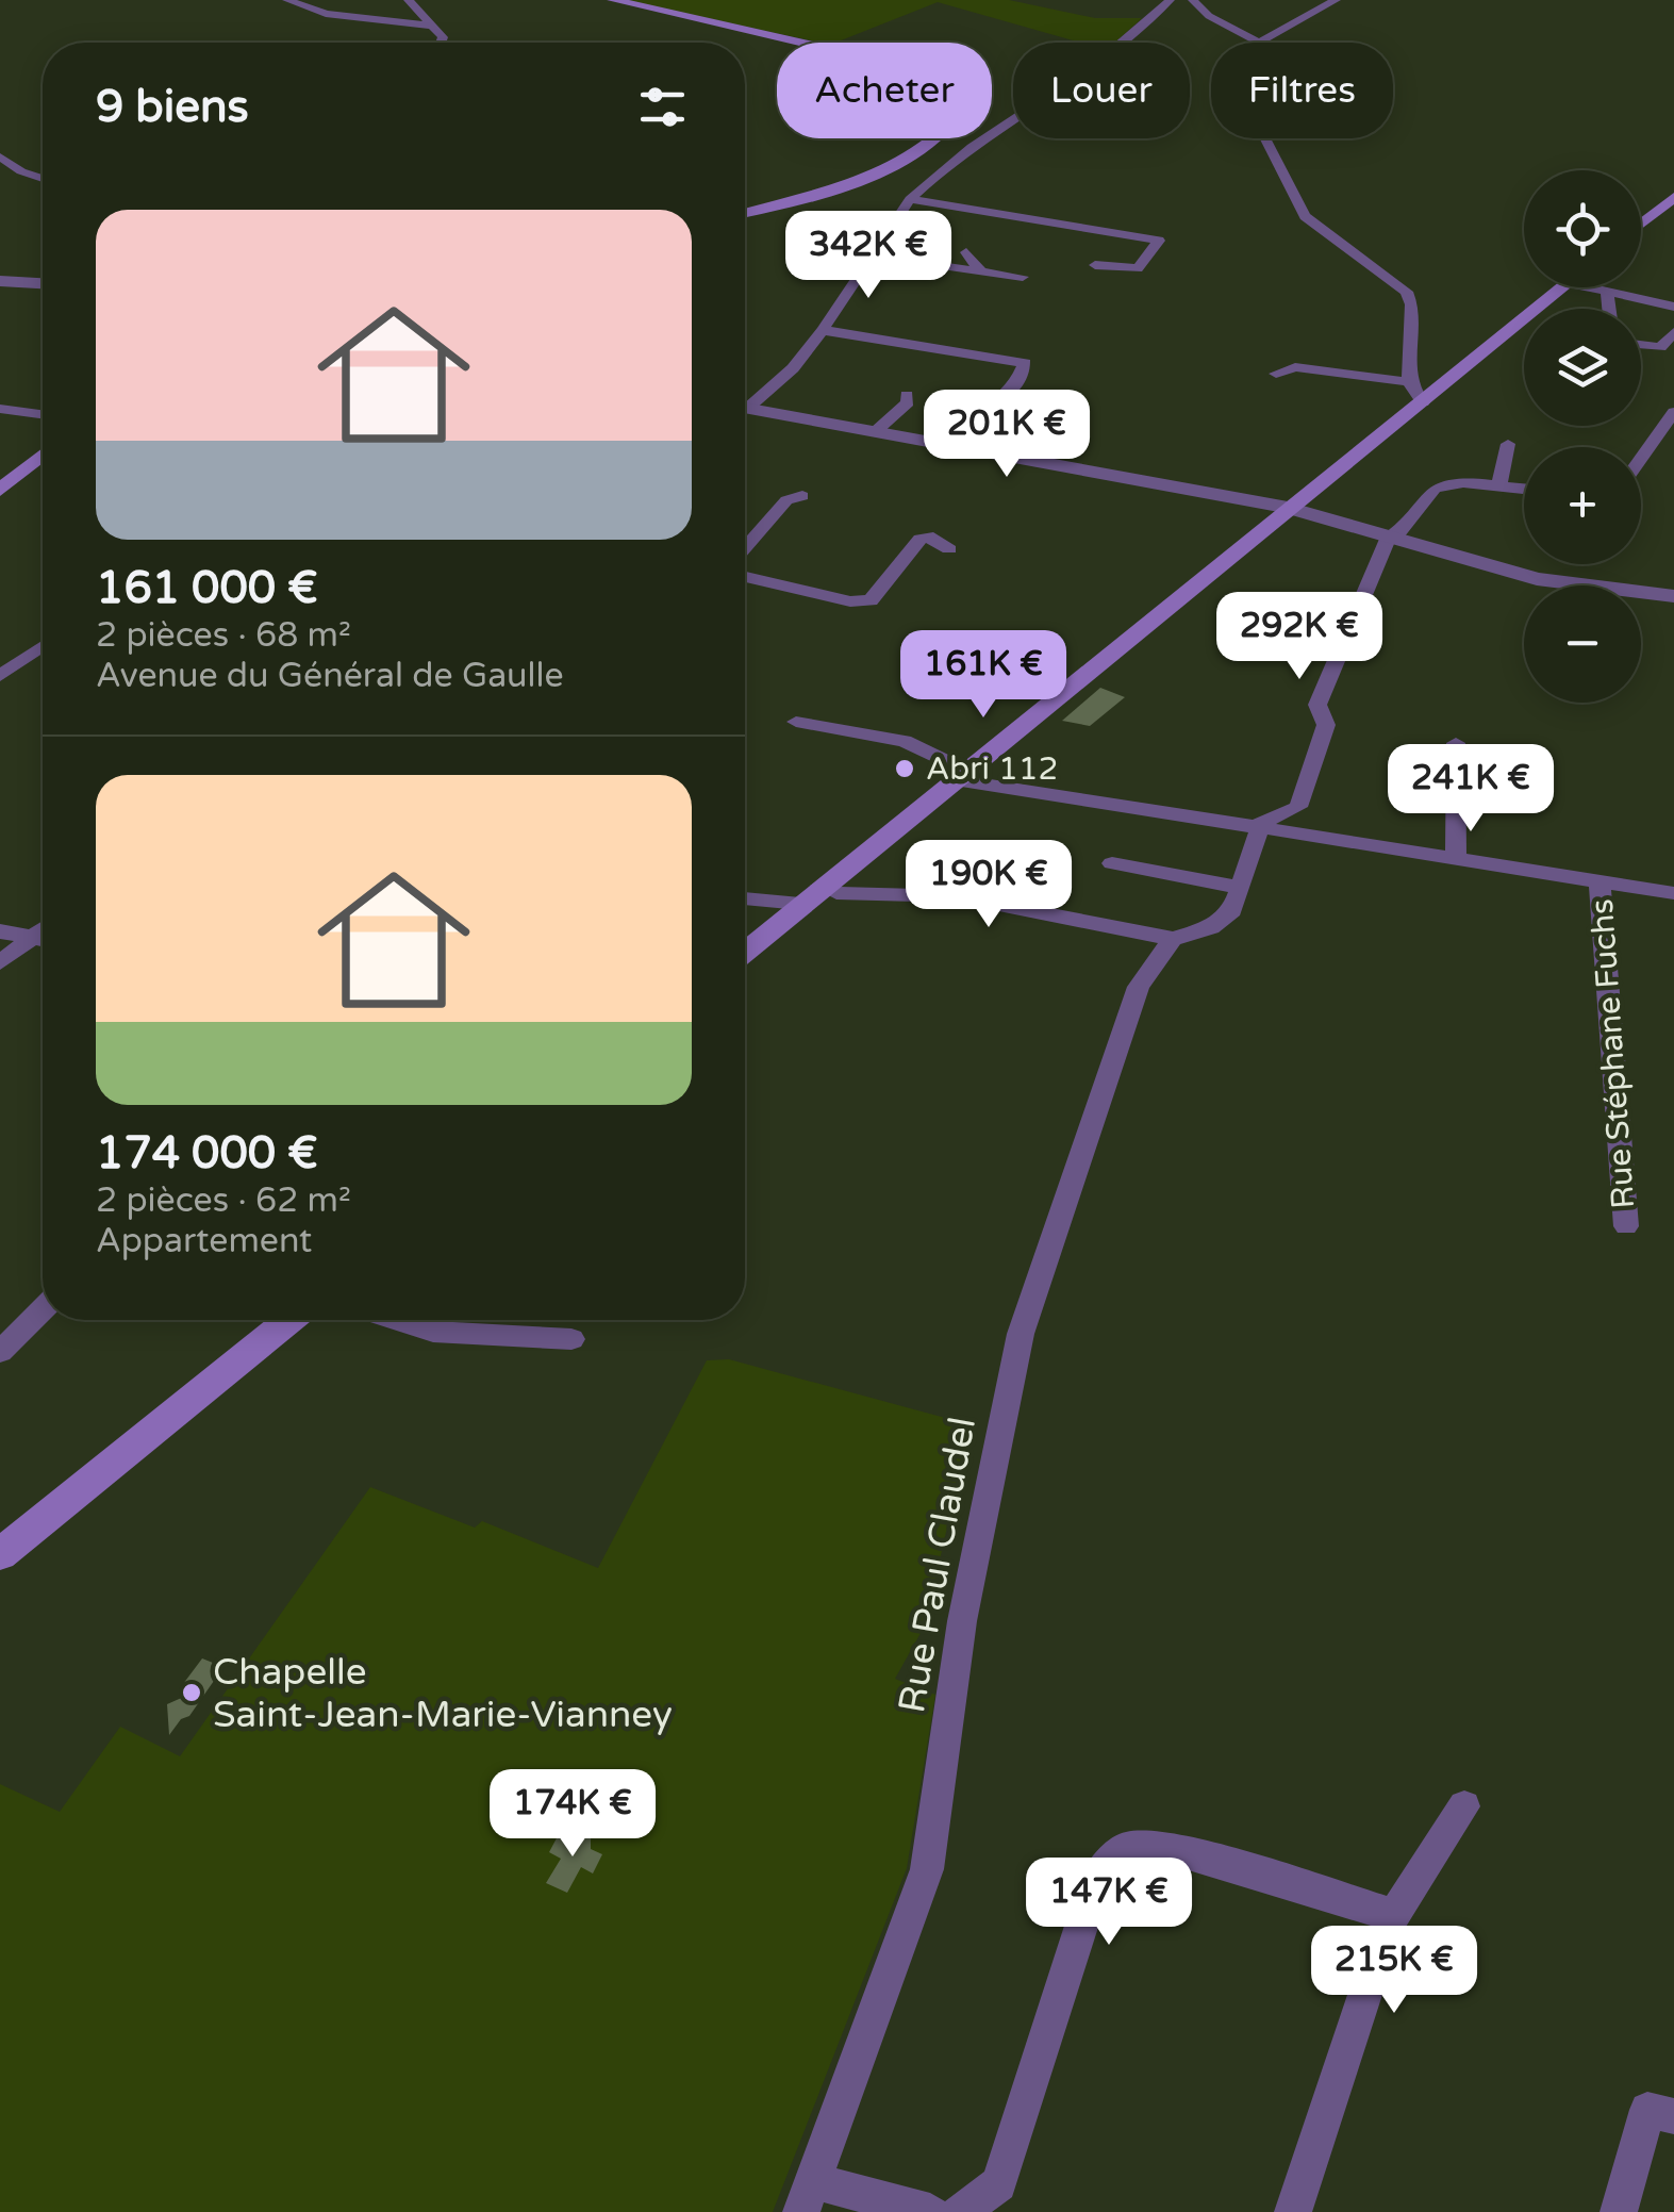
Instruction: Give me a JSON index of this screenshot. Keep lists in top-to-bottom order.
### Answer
{
  "streets": {
    "street": ["Rue Stéphane Fuchs", "Rue Paul Claudel"]
  },
  "places": ["Abri 112", "Chapelle Saint-Jean-Marie-Vianney"],
  "page": {
    "chip": ["Acheter", "Louer", "Filtres"],
    "heading": "9 biens",
    "map_buttons": ["+", "−"],
    "list": [
      {
        "name": "161 000 €",
        "note": "2 pièces · 68 m² · Avenue du Général de Gaulle"
      },
      {
        "name": "174 000 €",
        "note": "2 pièces · 62 m² · Appartement"
      }
    ],
    "price": [
      "342K €",
      "201K €",
      "292K €",
      "161K €",
      "241K €",
      "190K €",
      "174K €",
      "147K €",
      "215K €"
    ]
  }
}
